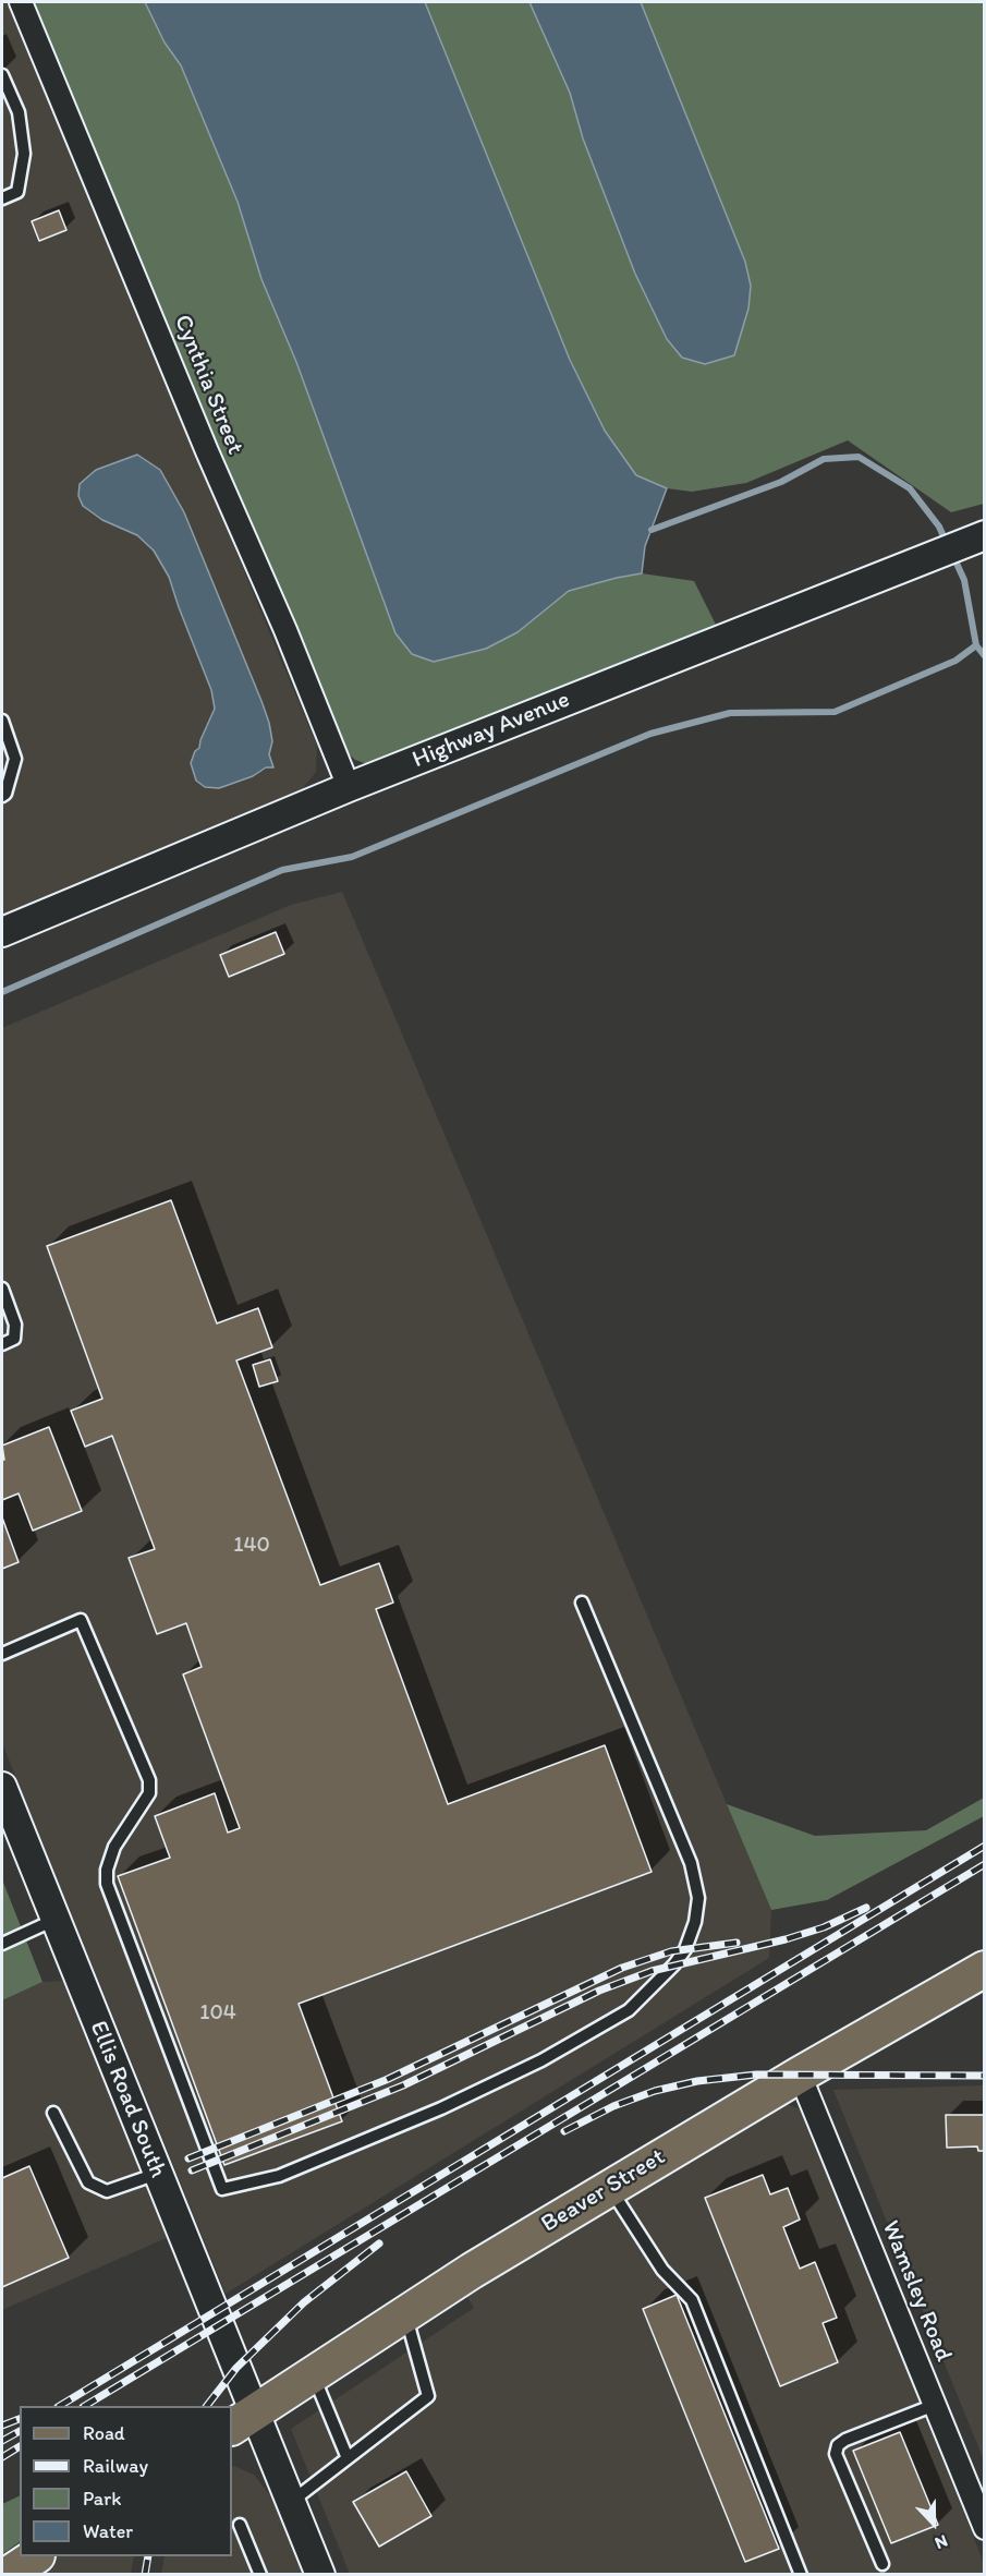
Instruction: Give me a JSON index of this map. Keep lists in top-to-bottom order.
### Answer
{
  "streets": {
    "main road": ["Beaver Street"],
    "street": [
      "Cynthia Street",
      "Highway Avenue",
      "Ellis Road South",
      "Wamsley Road"
    ]
  },
  "crossings": [
    ["Cynthia Street", "Highway Avenue"],
    ["Ellis Road South", "Beaver Street"],
    ["Beaver Street", "Wamsley Road"]
  ],
  "house_numbers": ["140", "104"],
  "legend": [
    "Road",
    "Railway",
    "Park",
    "Water"
  ],
  "north": "bottom"
}
